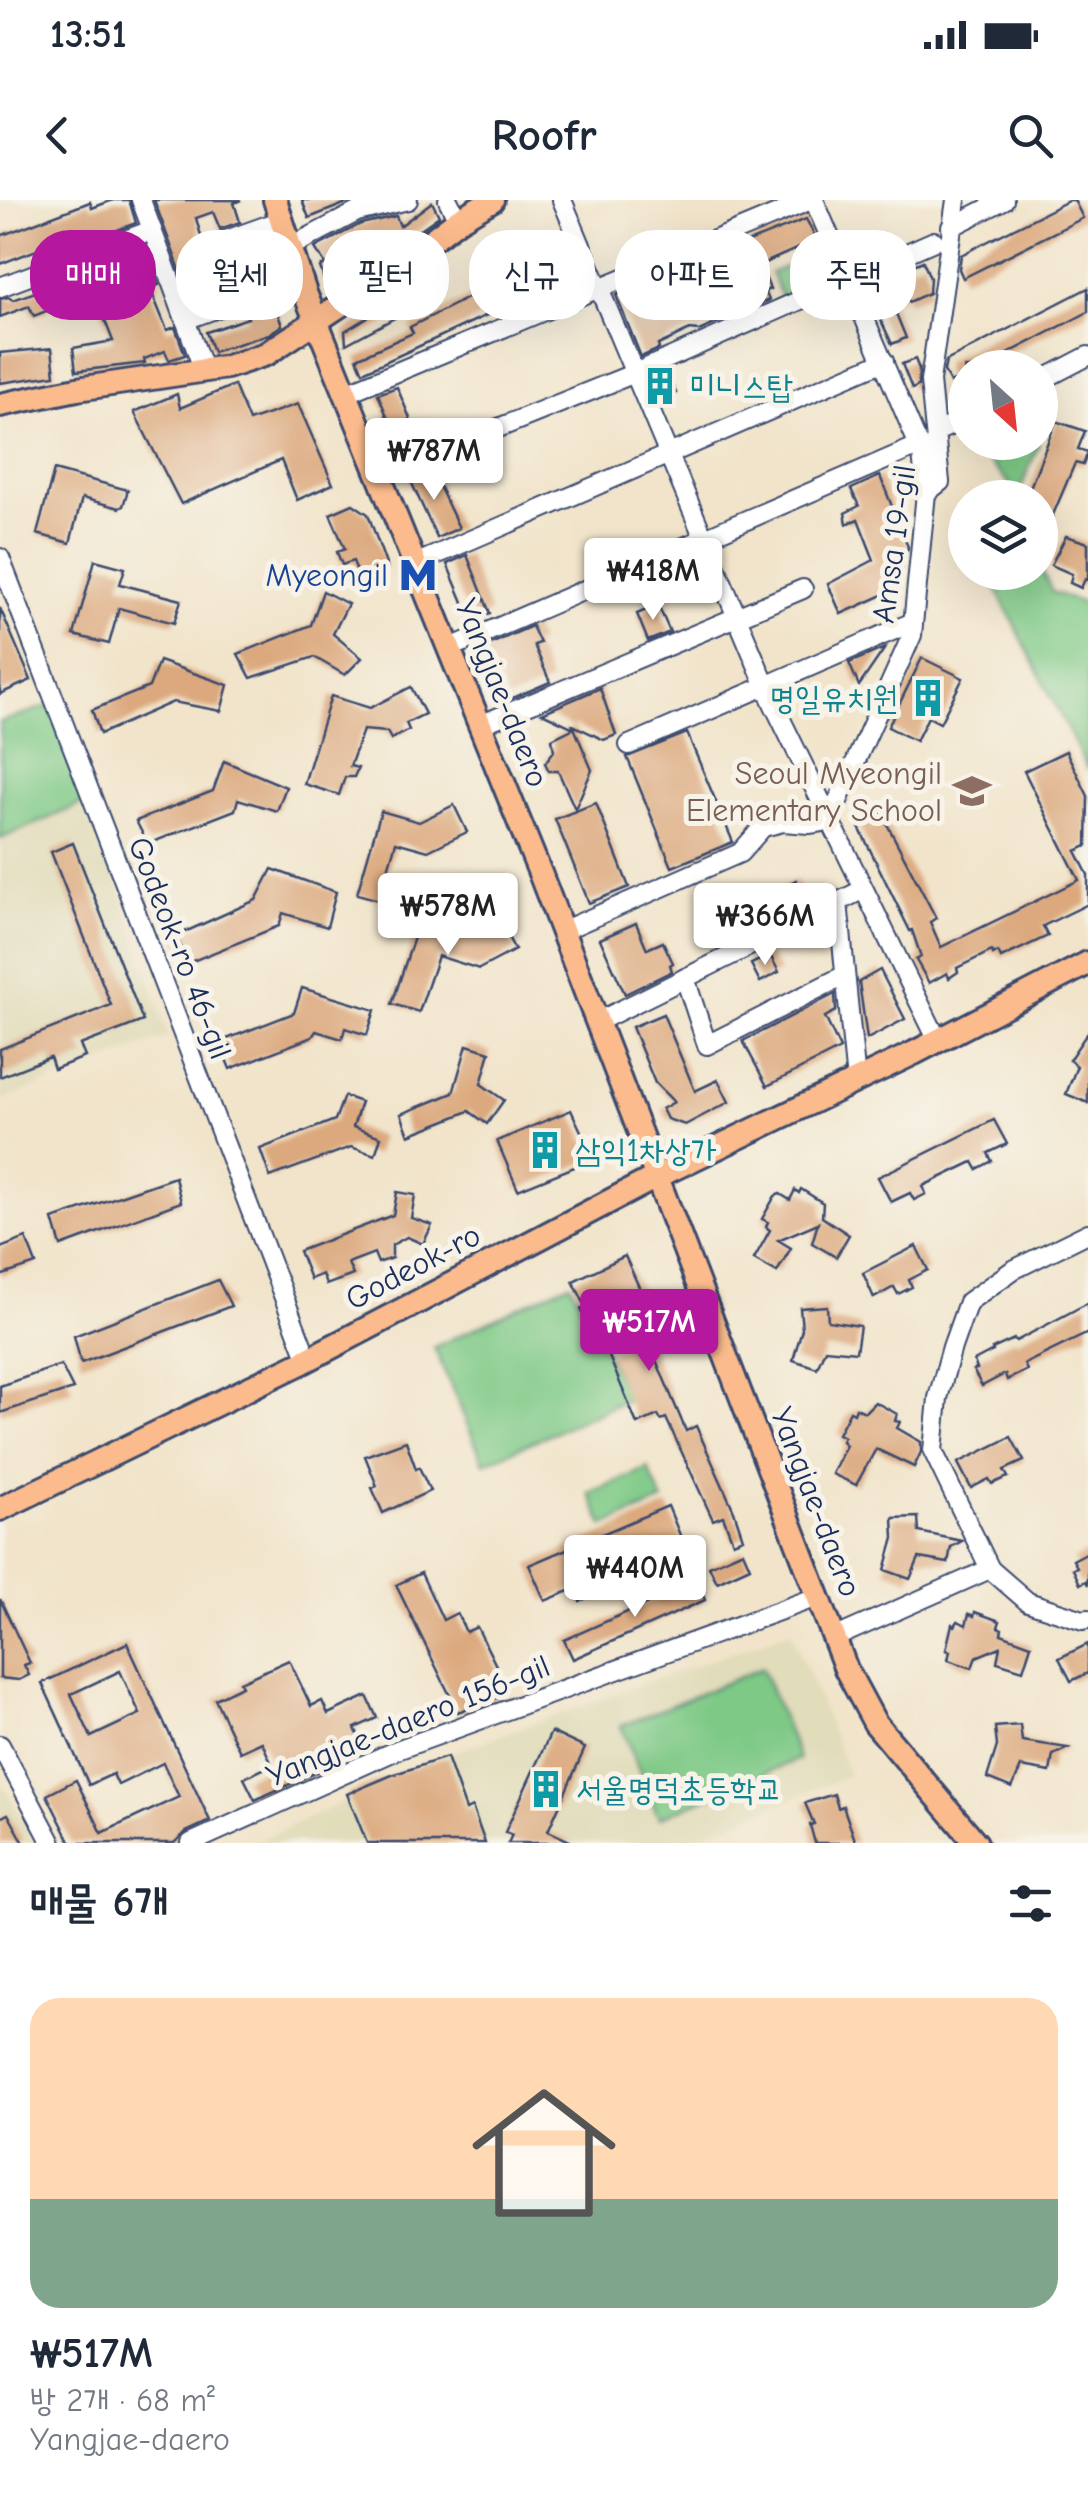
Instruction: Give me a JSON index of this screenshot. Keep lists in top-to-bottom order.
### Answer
{
  "streets": {
    "main road": ["Yangjae-daero", "Godeok-ro"],
    "street": ["Amsa 19-gil", "Godeok-ro 46-gil", "Yangjae-daero 156-gil"]
  },
  "crossings": [
    ["Yangjae-daero", "Godeok-ro"],
    ["Yangjae-daero", "Yangjae-daero 156-gil"],
    ["Godeok-ro 46-gil", "Godeok-ro"]
  ],
  "places": {
    "building": [
      "미니스탑",
      "명일유치원",
      "삼익1차상가",
      "서울명덕초등학교"
    ],
    "metro station": ["Myeongil"],
    "school or university": ["Seoul Myeongil Elementary School"]
  },
  "north": "bottom right",
  "page": {
    "status": "13:51",
    "header": "Roofr",
    "chip": [
      "매매",
      "월세",
      "필터",
      "신규",
      "아파트",
      "주택"
    ],
    "price": [
      "₩787M",
      "₩418M",
      "₩578M",
      "₩366M",
      "₩517M",
      "₩440M"
    ],
    "heading": "매물 6개",
    "list": [
      {
        "name": "₩517M",
        "note": "방 2개 · 68 m² · Yangjae-daero"
      }
    ]
  }
}
